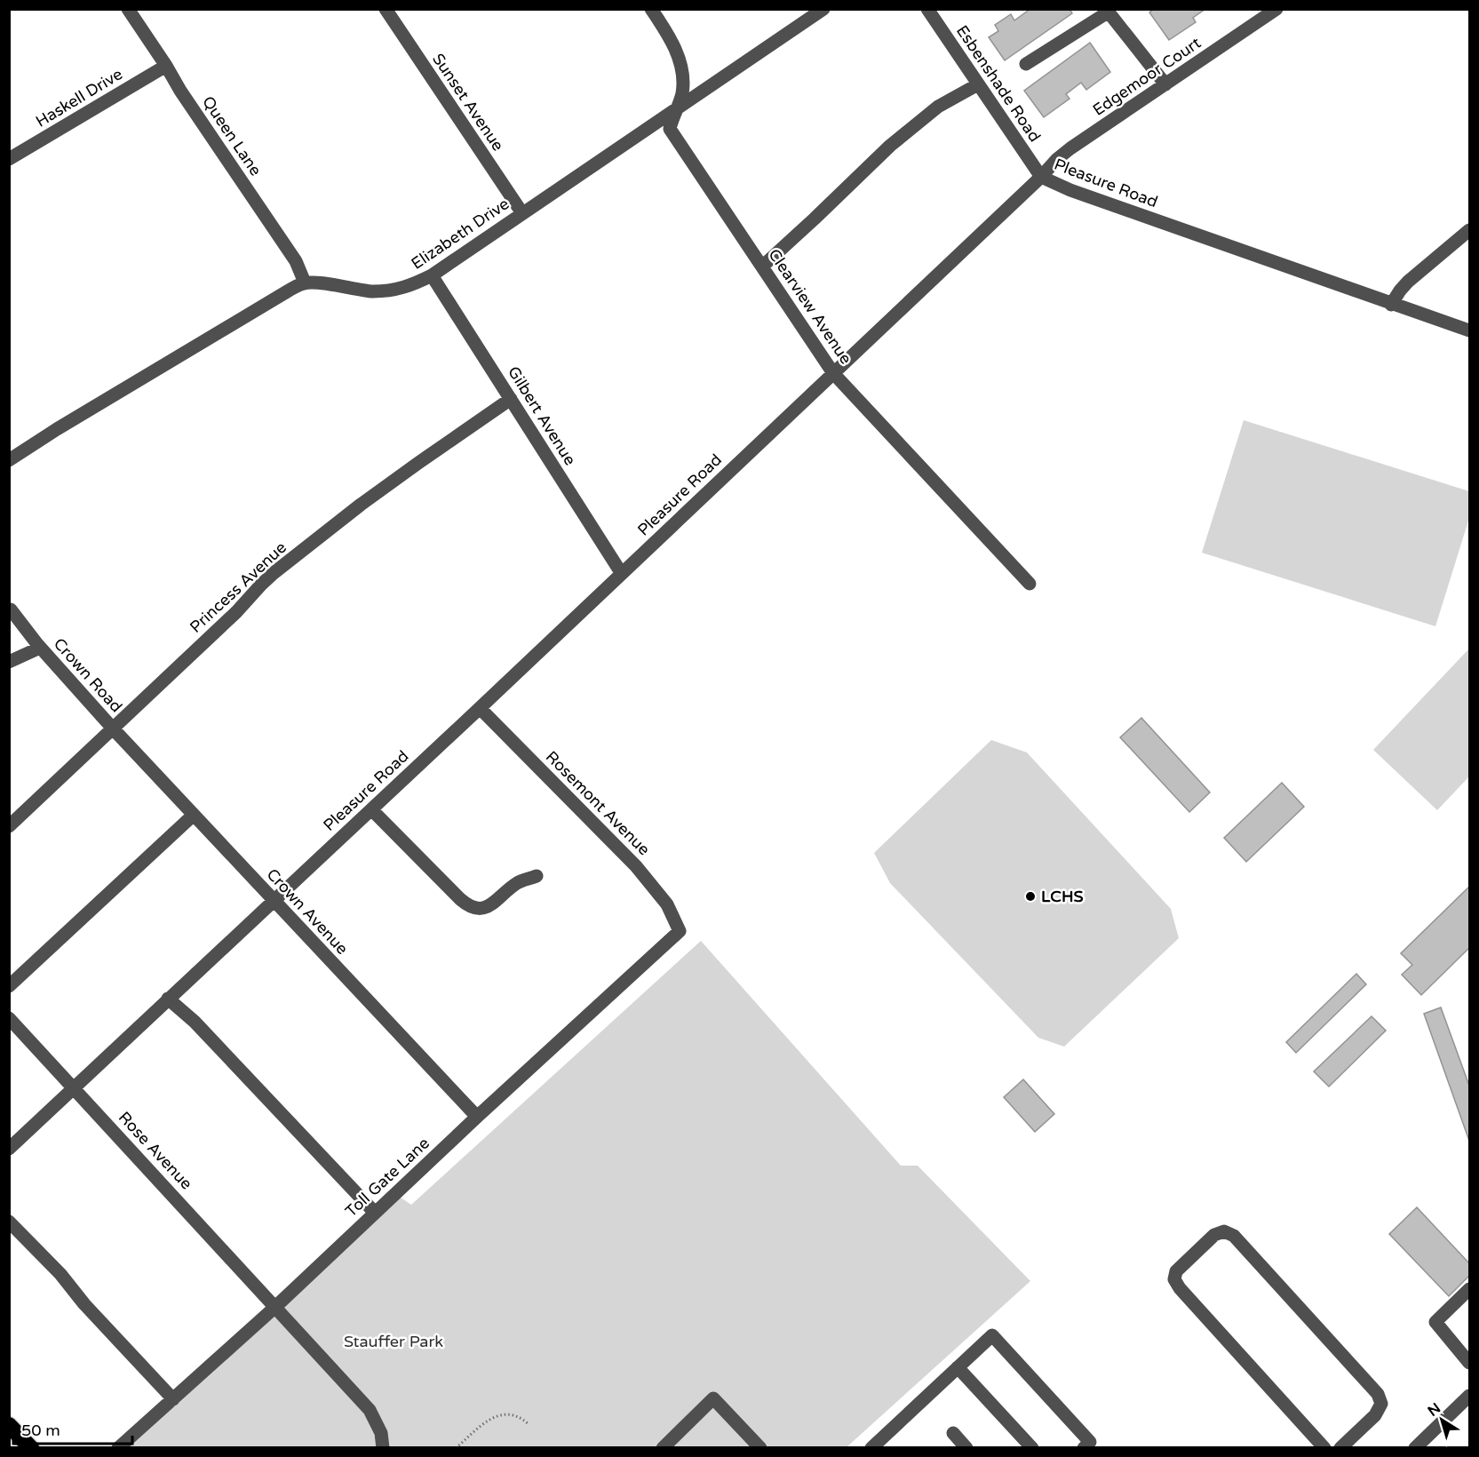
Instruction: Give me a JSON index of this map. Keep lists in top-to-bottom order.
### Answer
{
  "streets": {
    "street": [
      "Edgemoor Court",
      "Esbenshade Road",
      "Haskell Drive",
      "Sunset Avenue",
      "Queen Lane",
      "Pleasure Road",
      "Elizabeth Drive",
      "Clearview Avenue",
      "Gilbert Avenue",
      "Princess Avenue",
      "Crown Road",
      "Rosemont Avenue",
      "Crown Avenue",
      "Rose Avenue",
      "Toll Gate Lane"
    ]
  },
  "crossings": [
    ["Edgemoor Court", "Esbenshade Road"],
    ["Edgemoor Court", "Pleasure Road"],
    ["Esbenshade Road", "Pleasure Road"],
    ["Haskell Drive", "Queen Lane"],
    ["Sunset Avenue", "Elizabeth Drive"],
    ["Queen Lane", "Elizabeth Drive"],
    ["Pleasure Road", "Clearview Avenue"],
    ["Pleasure Road", "Gilbert Avenue"],
    ["Pleasure Road", "Rosemont Avenue"],
    ["Pleasure Road", "Crown Avenue"],
    ["Pleasure Road", "Rose Avenue"],
    ["Elizabeth Drive", "Clearview Avenue"],
    ["Elizabeth Drive", "Gilbert Avenue"],
    ["Gilbert Avenue", "Princess Avenue"],
    ["Princess Avenue", "Crown Road"],
    ["Princess Avenue", "Crown Avenue"],
    ["Crown Road", "Crown Avenue"],
    ["Rosemont Avenue", "Toll Gate Lane"],
    ["Crown Avenue", "Toll Gate Lane"],
    ["Rose Avenue", "Toll Gate Lane"]
  ],
  "parks": ["Stauffer Park"],
  "places": ["LCHS"],
  "scale_bar": "50 m",
  "north": "top left"
}
